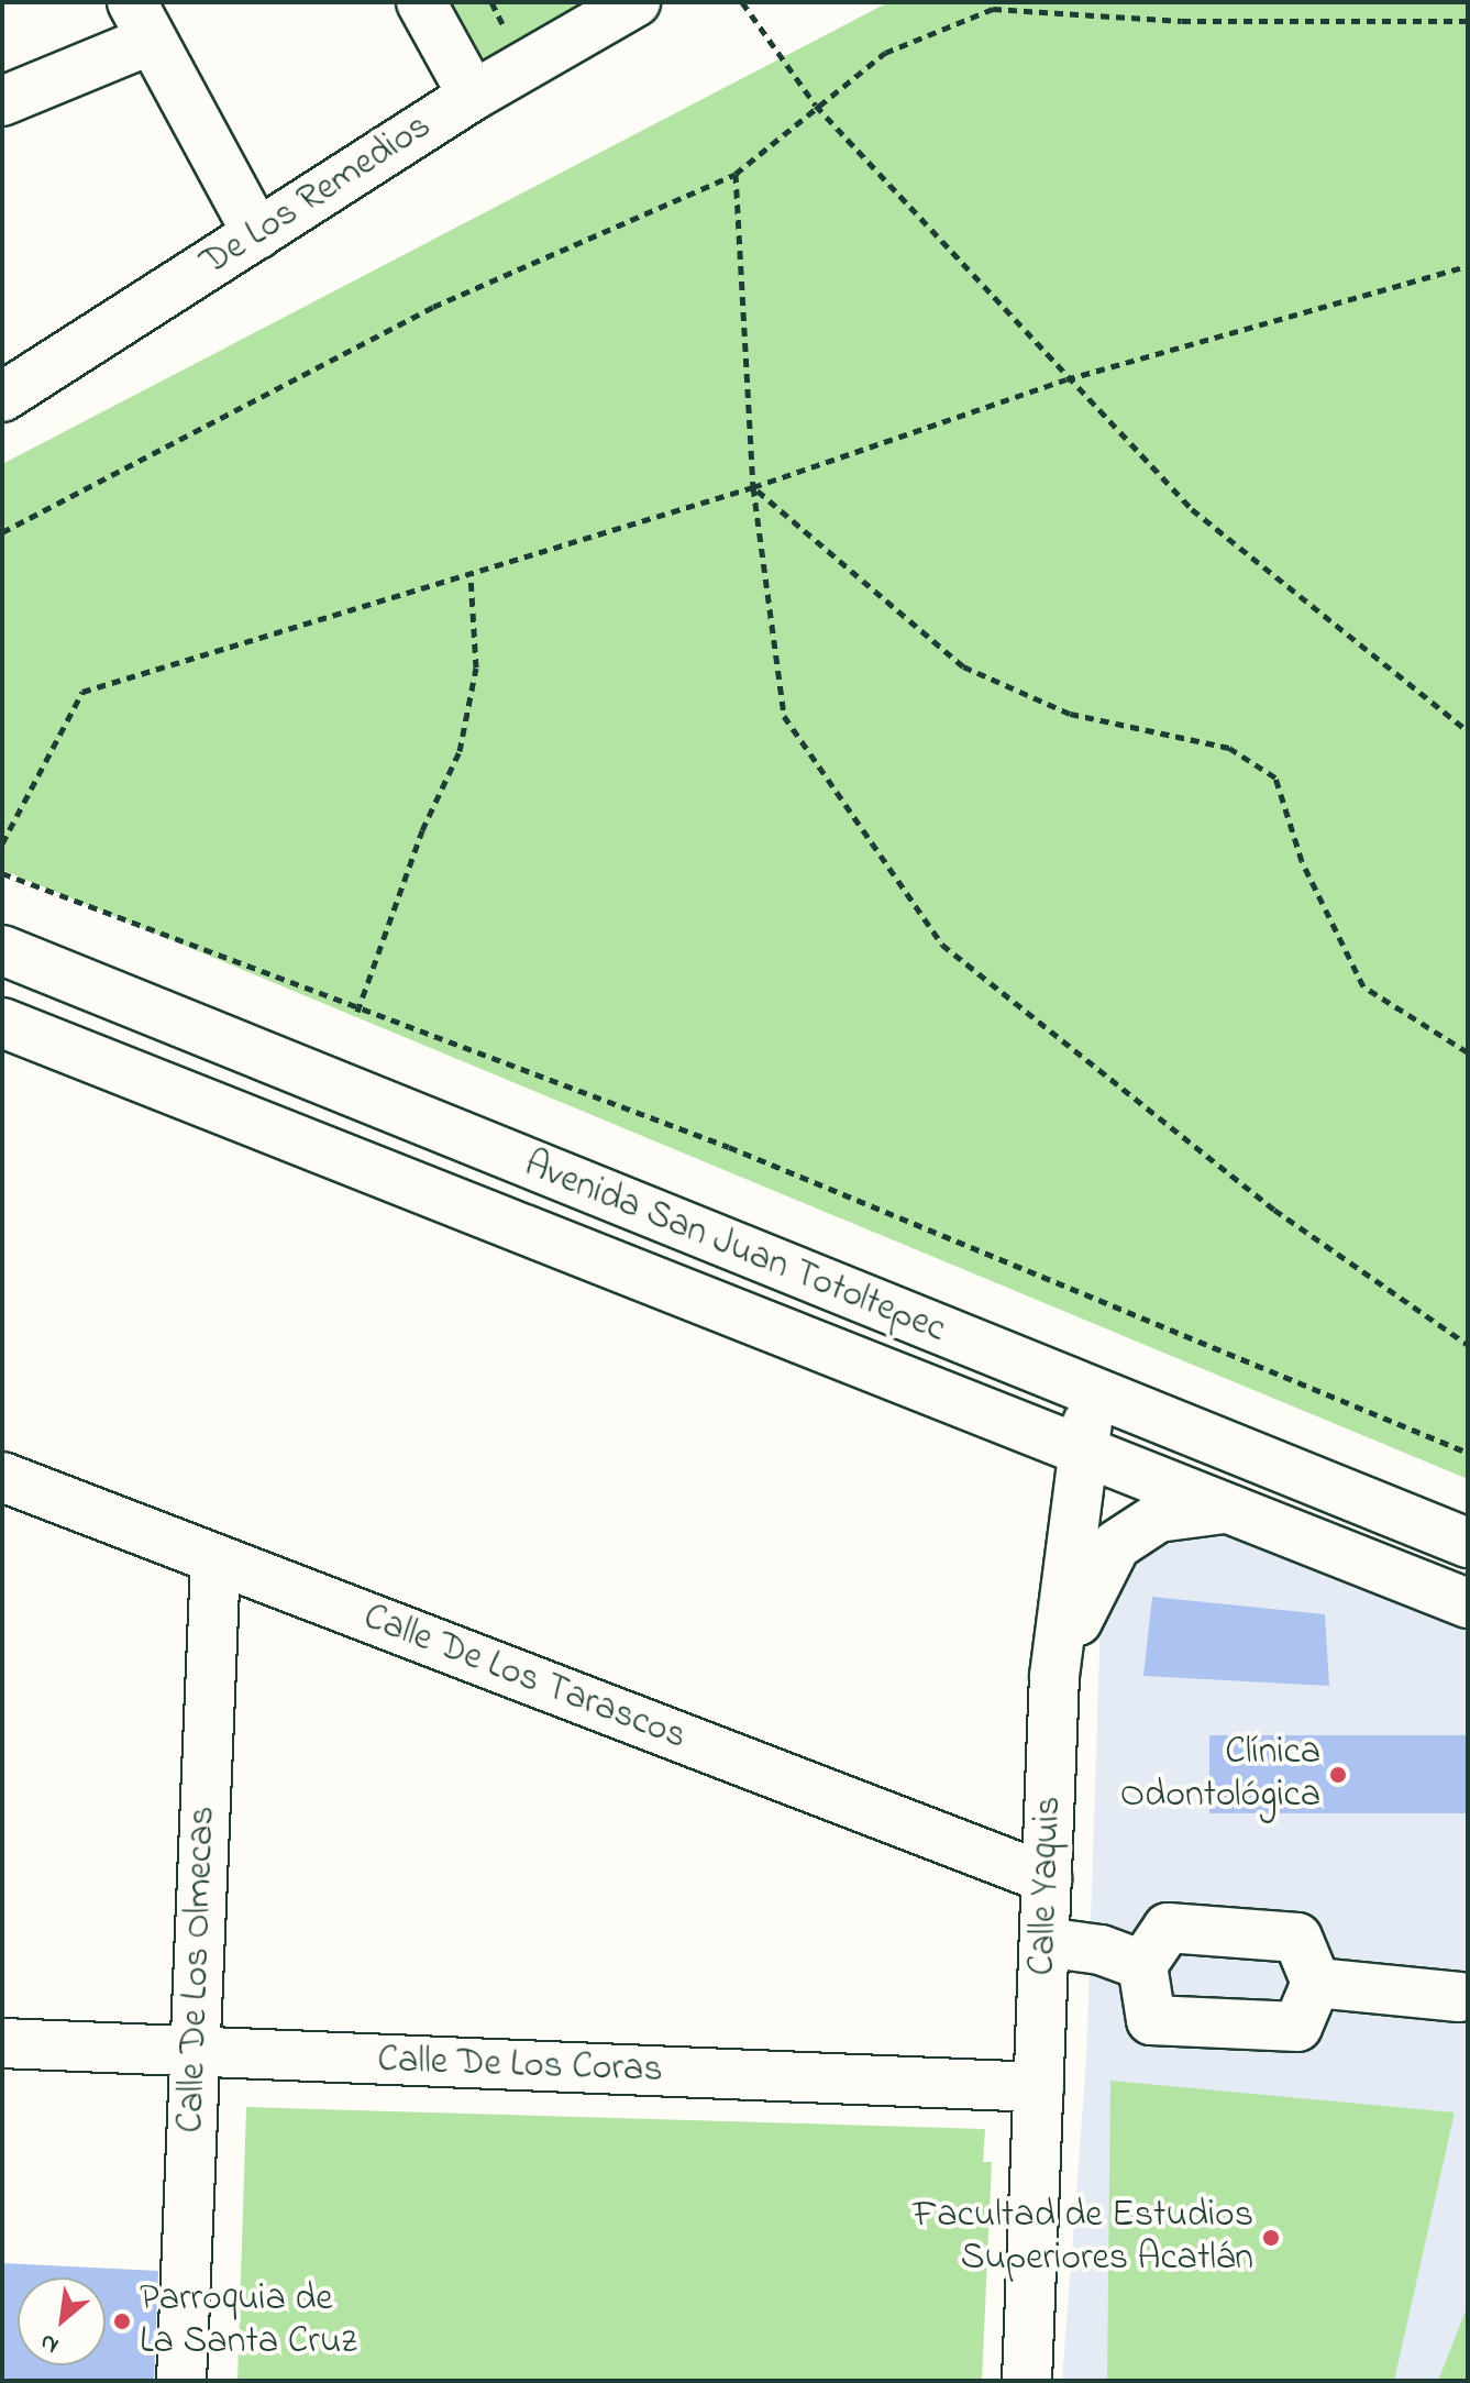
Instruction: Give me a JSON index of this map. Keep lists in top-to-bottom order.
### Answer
{
  "streets": {
    "main road": [
      "De Los Remedios",
      "Avenida San Juan Totoltepec",
      "Calle De Los Tarascos",
      "Calle Yaquis",
      "Calle De Los Olmecas",
      "Calle De Los Coras"
    ]
  },
  "crossings": [
    ["Avenida San Juan Totoltepec", "Calle Yaquis"],
    ["Calle De Los Tarascos", "Calle Yaquis"],
    ["Calle De Los Tarascos", "Calle De Los Olmecas"],
    ["Calle Yaquis", "Calle De Los Coras"],
    ["Calle De Los Olmecas", "Calle De Los Coras"]
  ],
  "places": ["Clínica Odontológica", "Facultad de Estudios Superiores Acatlán", "Parroquia de La Santa Cruz"],
  "north": "bottom left"
}
